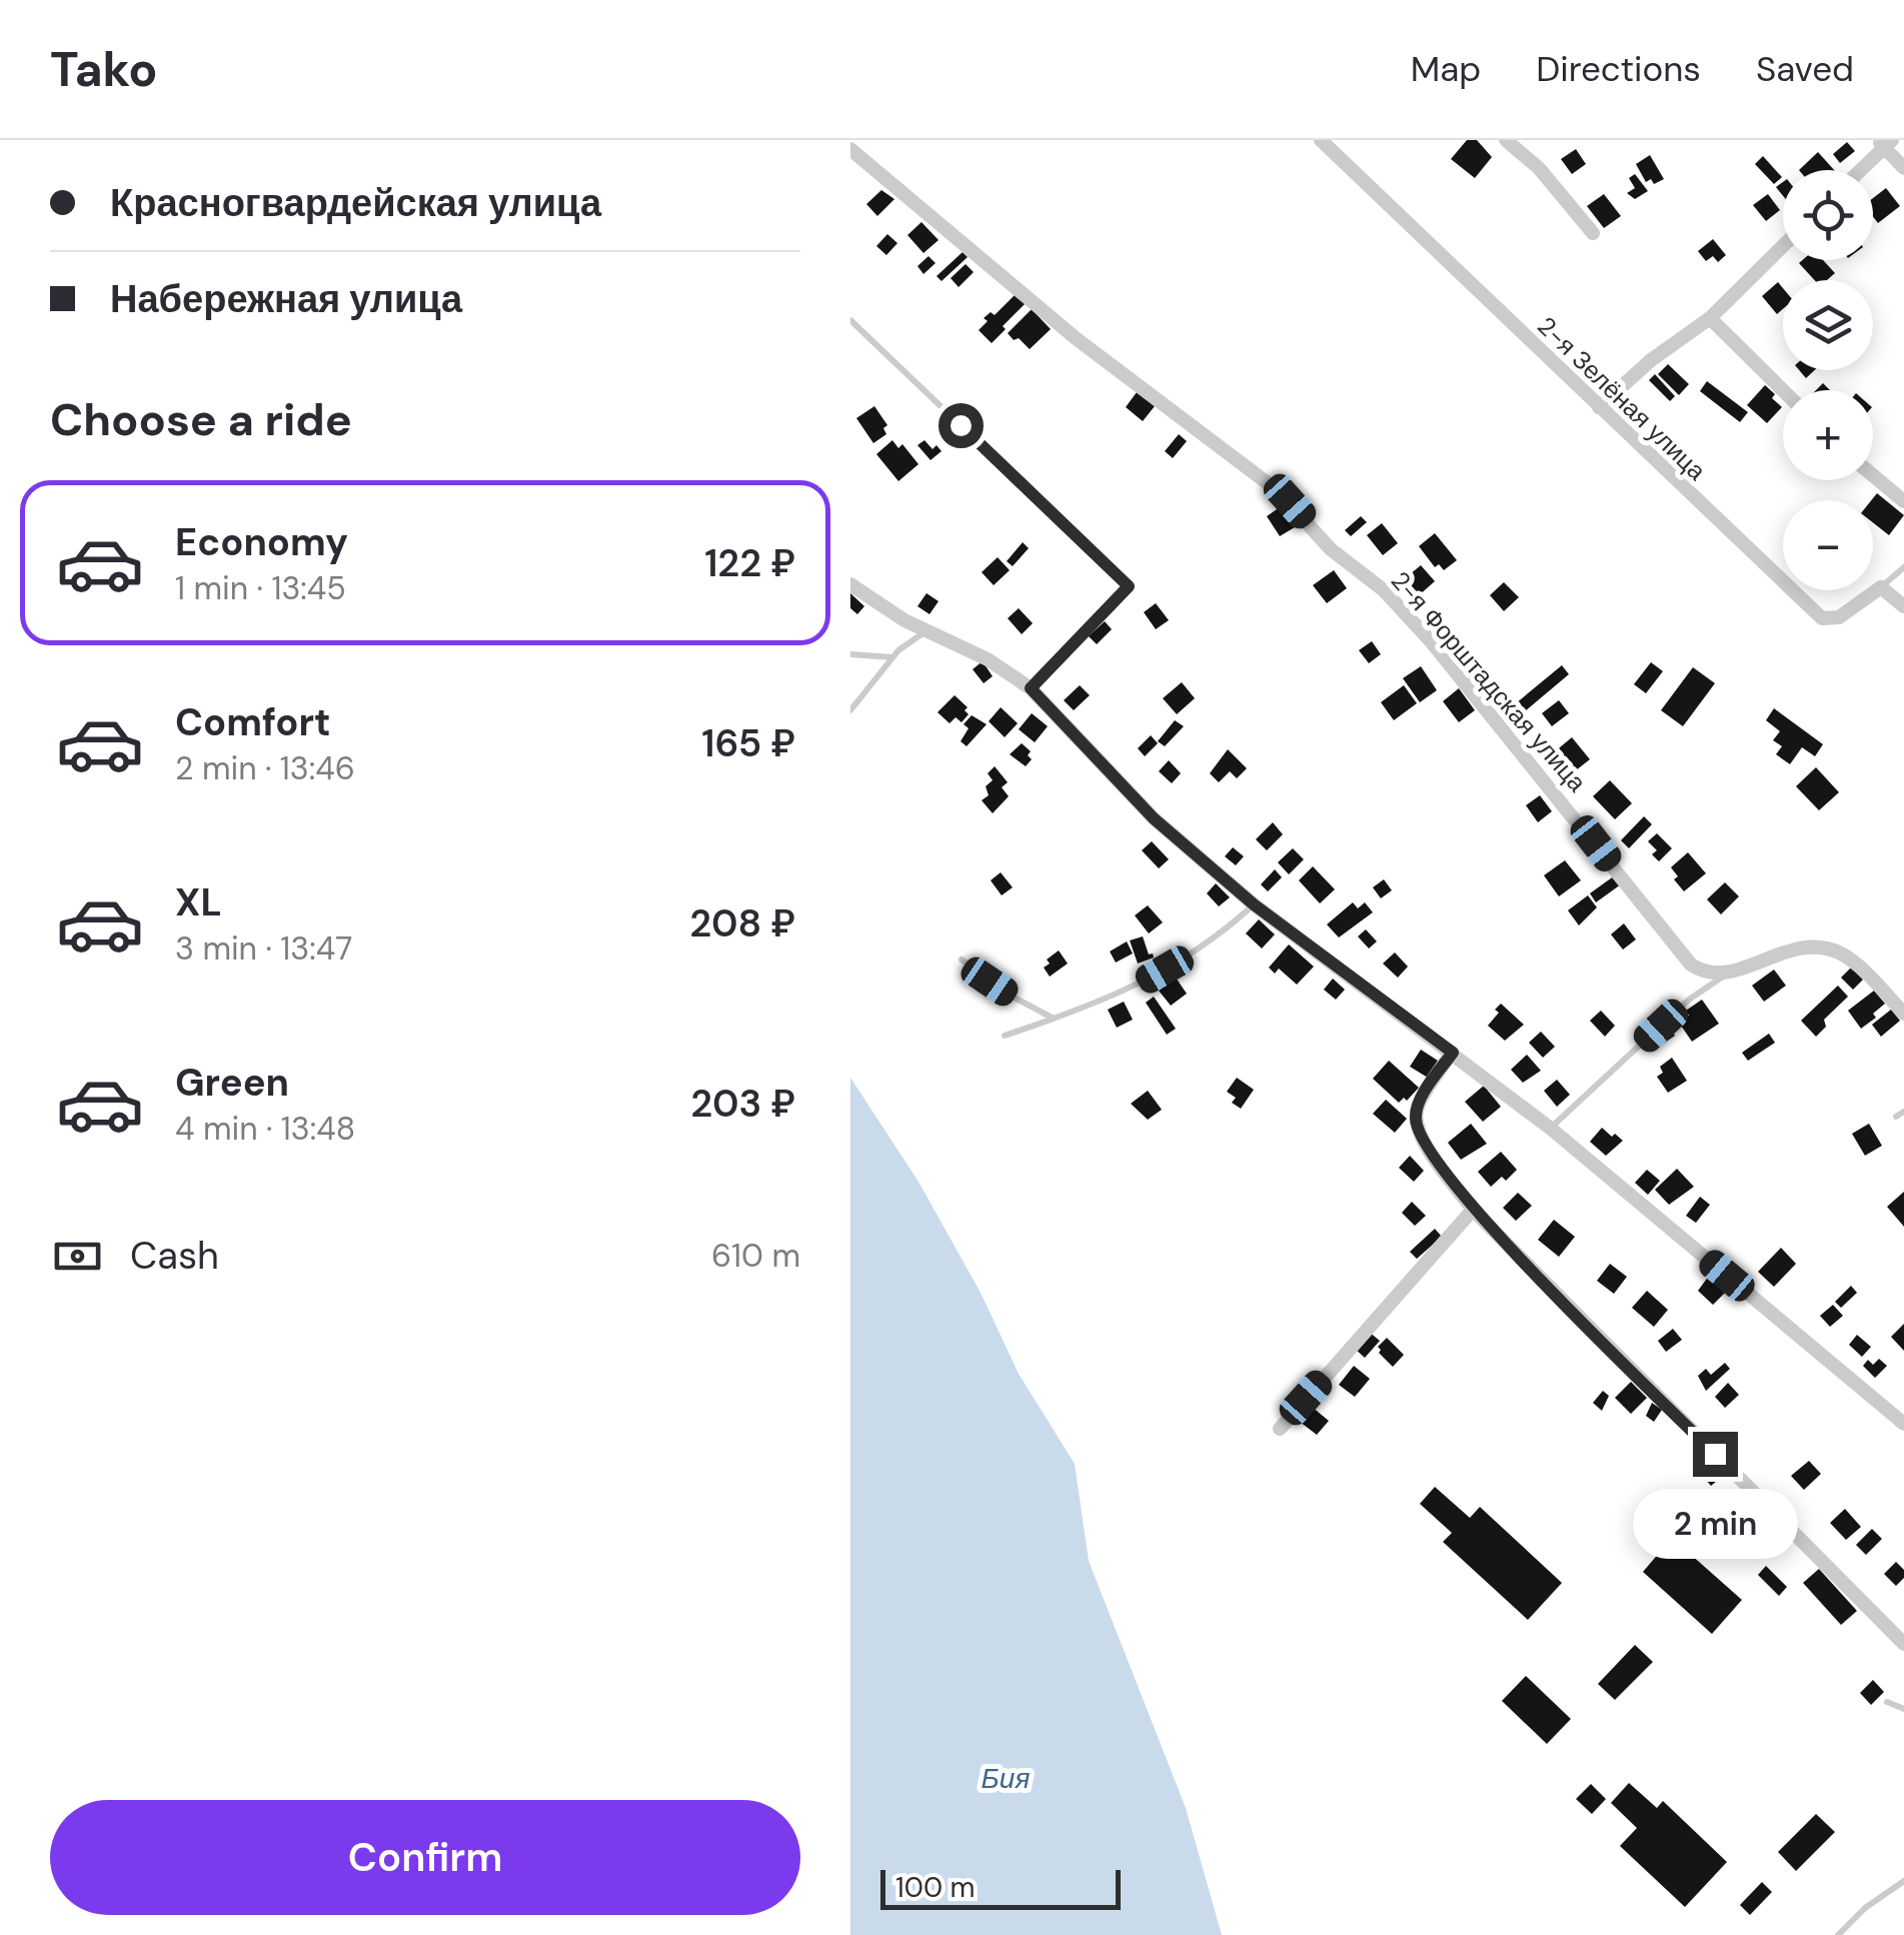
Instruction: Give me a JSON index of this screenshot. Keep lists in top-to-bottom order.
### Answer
{
  "streets": {
    "street": ["2-я Зелёная улица", "2-я Форштадская улица"]
  },
  "water": ["Бия"],
  "scale_bar": "100 m",
  "page": {
    "header": "Tako",
    "nav": ["Map", "Directions", "Saved"],
    "banner": ["Красногвардейская улица", "Набережная улица"],
    "map_buttons": ["+", "−"],
    "heading": "Choose a ride",
    "list": [
      {
        "name": "Economy",
        "note": "1 min · 13:45",
        "value": "122 ₽"
      },
      {
        "name": "Comfort",
        "note": "2 min · 13:46",
        "value": "165 ₽"
      },
      {
        "name": "XL",
        "note": "3 min · 13:47",
        "value": "208 ₽"
      },
      {
        "name": "Green",
        "note": "4 min · 13:48",
        "value": "203 ₽"
      }
    ],
    "pay": ["Cash", "610 m"],
    "bubble": "2 min",
    "buttons": "Confirm",
    "scale": "100 m"
  }
}
